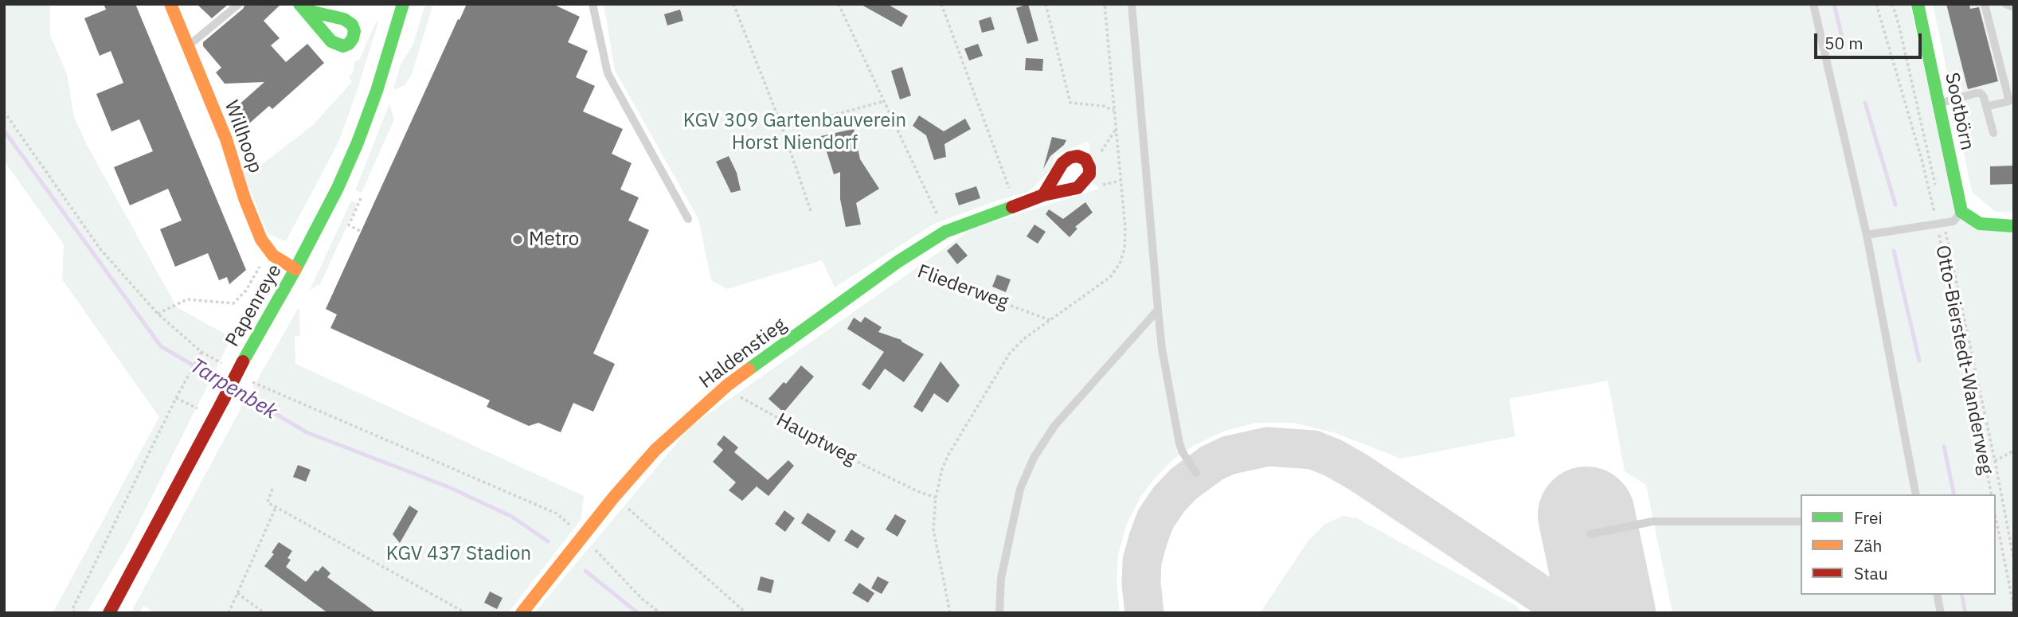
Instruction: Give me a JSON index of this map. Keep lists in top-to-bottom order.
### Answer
{
  "streets": {
    "street": [
      "Sootbörn",
      "Willhoop",
      "Papenreye",
      "Haldenstieg"
    ],
    "path": ["Fliederweg", "Otto-Bierstedt-Wanderweg", "Hauptweg"]
  },
  "crossings": [
    ["Willhoop", "Papenreye"],
    ["Fliederweg", "Haldenstieg"],
    ["Haldenstieg", "Hauptweg"]
  ],
  "water": ["Tarpenbek"],
  "parks": ["KGV 309 Gartenbauverein Horst Niendorf", "KGV 437 Stadion"],
  "places": ["Metro"],
  "legend": ["Frei", "Zäh", "Stau"],
  "scale_bar": "50 m"
}
